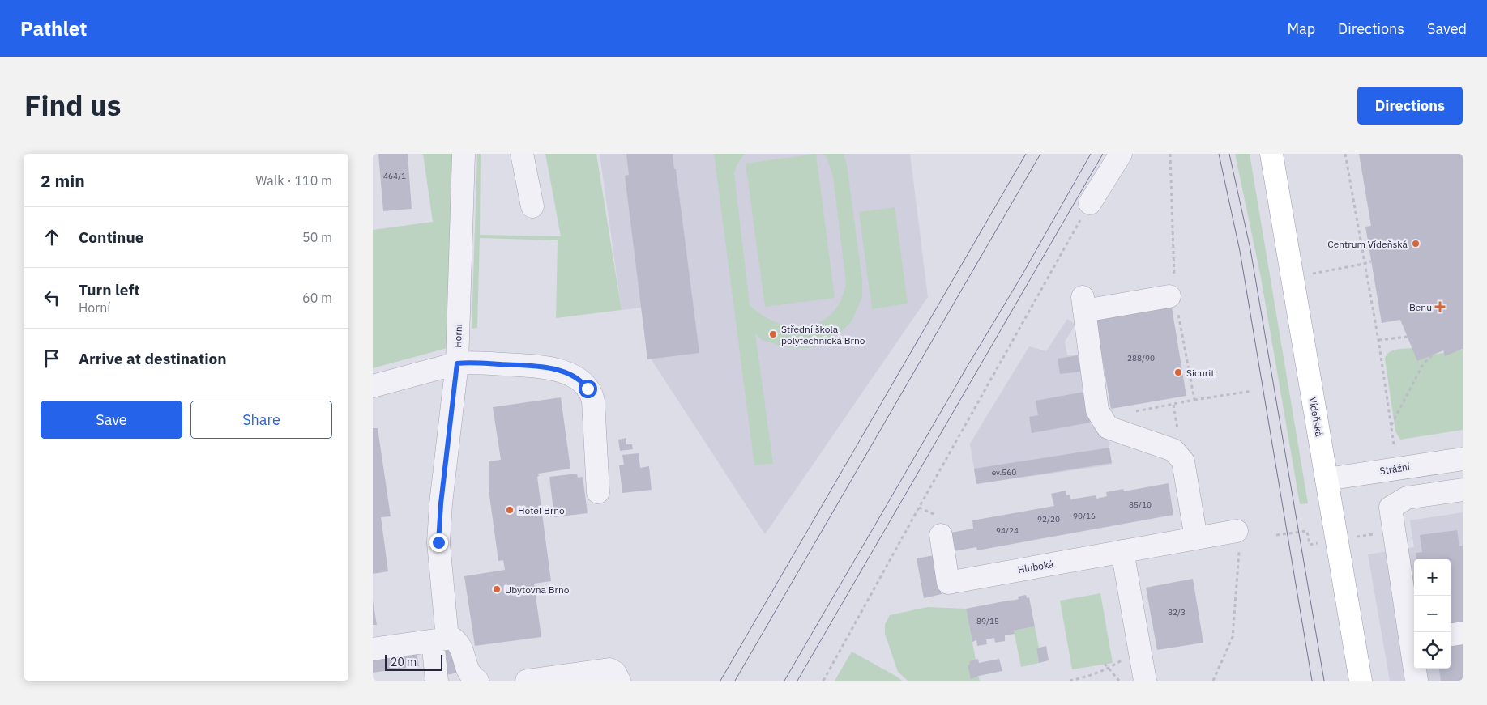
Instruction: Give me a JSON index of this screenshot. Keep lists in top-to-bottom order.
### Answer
{
  "streets": {
    "main road": ["Vídeňská"],
    "street": ["Horní", "Strážní", "Hluboká"]
  },
  "crossings": [
    ["Vídeňská", "Strážní"]
  ],
  "places": {
    "other": [
      "Centrum Vídeňská",
      "Střední škola polytechnická Brno",
      "Sicurit",
      "Hotel Brno",
      "Ubytovna Brno"
    ],
    "health": ["Benu"]
  },
  "house_numbers": [
    "464/1",
    "288/90",
    "ev.560",
    "85/10",
    "90/16",
    "92/20",
    "94/24",
    "82/3",
    "89/15"
  ],
  "scale_bar": "20 m",
  "page": {
    "header": "Pathlet",
    "nav": ["Map", "Directions", "Saved"],
    "title": "Find us",
    "buttons": [
      "Directions",
      ["Save", "Share"]
    ],
    "heading": ["2 min", "Walk · 110 m"],
    "list": [
      ["Continue", "50 m"],
      ["Turn left", "Horní", "60 m"],
      "Arrive at destination"
    ],
    "map_buttons": ["+", "−"],
    "scale": "20 m"
  }
}
